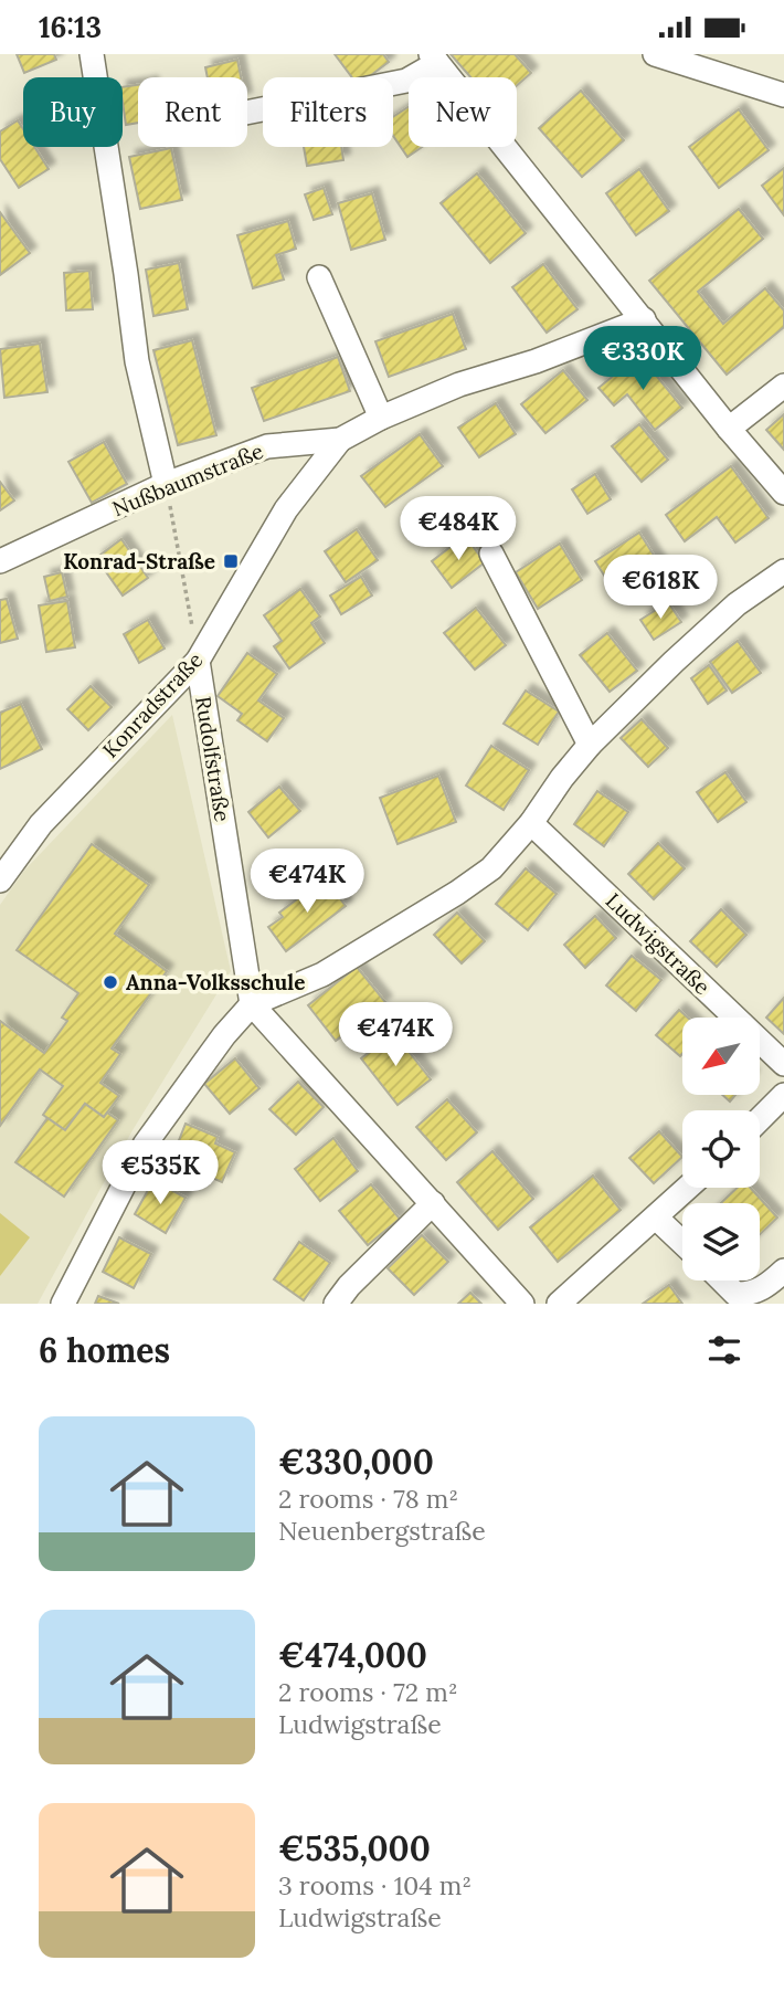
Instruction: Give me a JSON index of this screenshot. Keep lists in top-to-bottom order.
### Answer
{
  "streets": {
    "street": [
      "Nußbaumstraße",
      "Konradstraße",
      "Rudolfstraße",
      "Ludwigstraße"
    ]
  },
  "crossings": [
    ["Nußbaumstraße", "Konradstraße"],
    ["Konradstraße", "Rudolfstraße"]
  ],
  "places": {
    "transit": ["Konrad-Straße"],
    "other": ["Anna-Volksschule"]
  },
  "north": "bottom left",
  "page": {
    "status": "16:13",
    "chip": [
      "Buy",
      "Rent",
      "Filters",
      "New"
    ],
    "price": [
      "€330K",
      "€484K",
      "€618K",
      "€474K",
      "€474K",
      "€535K"
    ],
    "heading": "6 homes",
    "list": [
      {
        "name": "€330,000",
        "note": "2 rooms · 78 m² · Neuenbergstraße"
      },
      {
        "name": "€474,000",
        "note": "2 rooms · 72 m² · Ludwigstraße"
      },
      {
        "name": "€535,000",
        "note": "3 rooms · 104 m² · Ludwigstraße"
      }
    ]
  }
}
